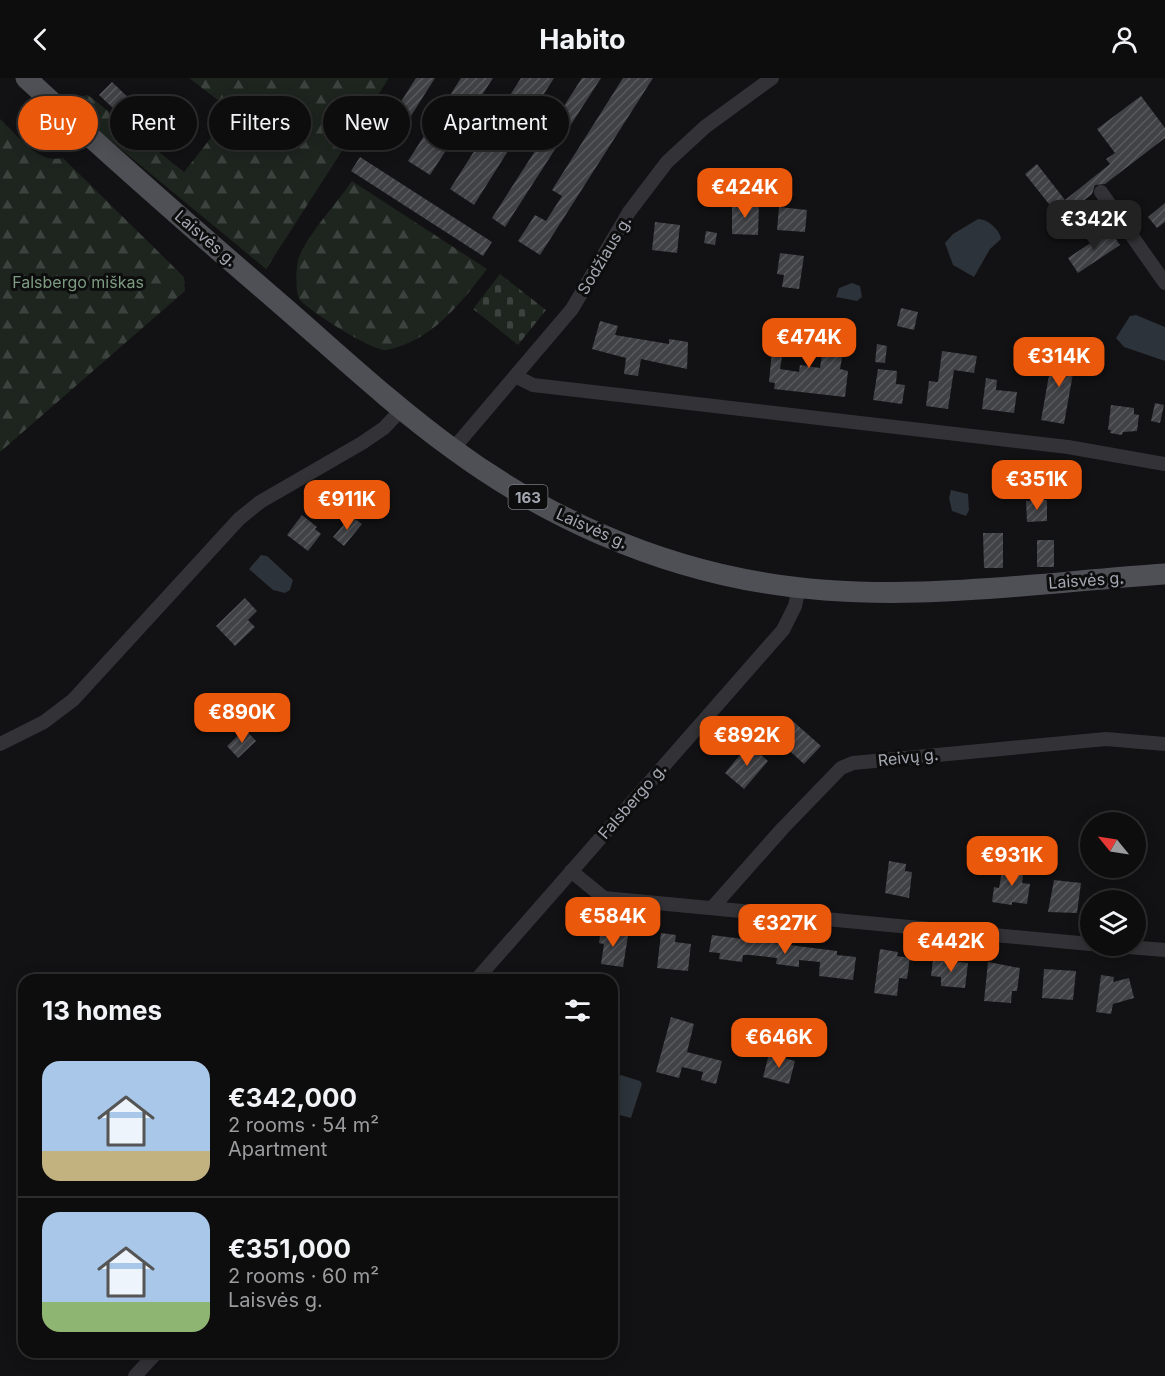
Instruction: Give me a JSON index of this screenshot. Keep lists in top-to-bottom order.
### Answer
{
  "streets": {
    "main road": ["Laisvės g.", "163"],
    "street": ["Sodžiaus g.", "Reivų g.", "Falsbergo g."]
  },
  "crossings": [
    ["Laisvės g.", "Sodžiaus g."],
    ["Laisvės g.", "Falsbergo g."]
  ],
  "parks": ["Falsbergo miškas"],
  "north": "top left",
  "page": {
    "header": "Habito",
    "chip": [
      "Buy",
      "Rent",
      "Filters",
      "New",
      "Apartment"
    ],
    "price": [
      "€424K",
      "€342K",
      "€474K",
      "€314K",
      "€351K",
      "€911K",
      "€890K",
      "€892K",
      "€931K",
      "€584K",
      "€327K",
      "€442K",
      "€646K"
    ],
    "heading": "13 homes",
    "list": [
      {
        "name": "€342,000",
        "note": "2 rooms · 54 m² · Apartment"
      },
      {
        "name": "€351,000",
        "note": "2 rooms · 60 m² · Laisvės g."
      }
    ]
  }
}
